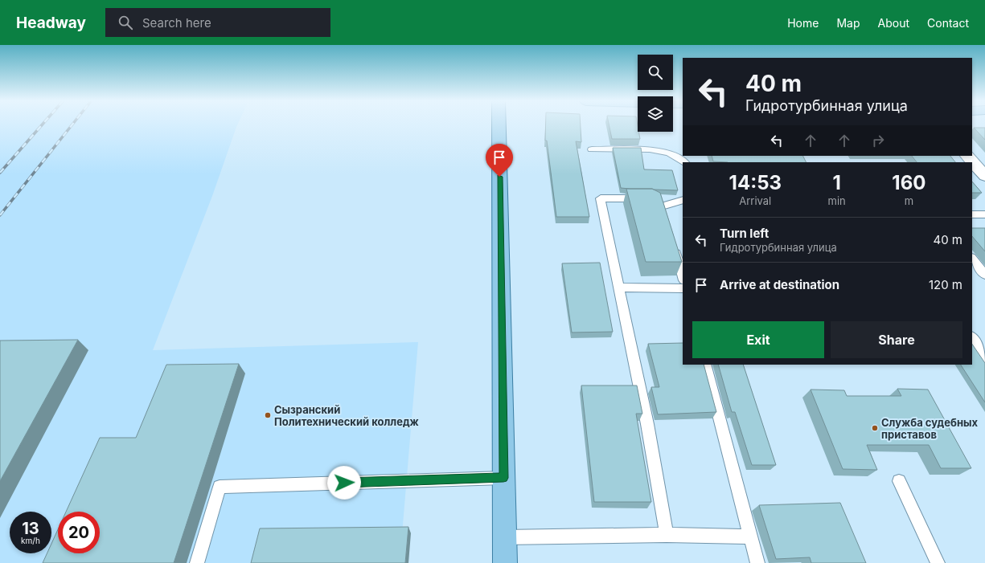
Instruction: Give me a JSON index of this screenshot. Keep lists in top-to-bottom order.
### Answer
{
  "places": ["Сызранский Политехнический колледж", "Служба судебных приставов"],
  "page": {
    "header": "Headway",
    "search": "Search here",
    "nav": [
      "Home",
      "Map",
      "About",
      "Contact"
    ],
    "turn": ["40 m", "Гидротурбинная улица"],
    "eta": [
      "14:53",
      "Arrival",
      "1",
      "min",
      "160",
      "m"
    ],
    "list": [
      {
        "name": "Turn left",
        "note": "Гидротурбинная улица",
        "value": "40 m"
      },
      {
        "name": "Arrive at destination",
        "value": "120 m"
      }
    ],
    "buttons": ["Exit", "Share"],
    "speed": "13 km/h",
    "limit": "20"
  }
}
